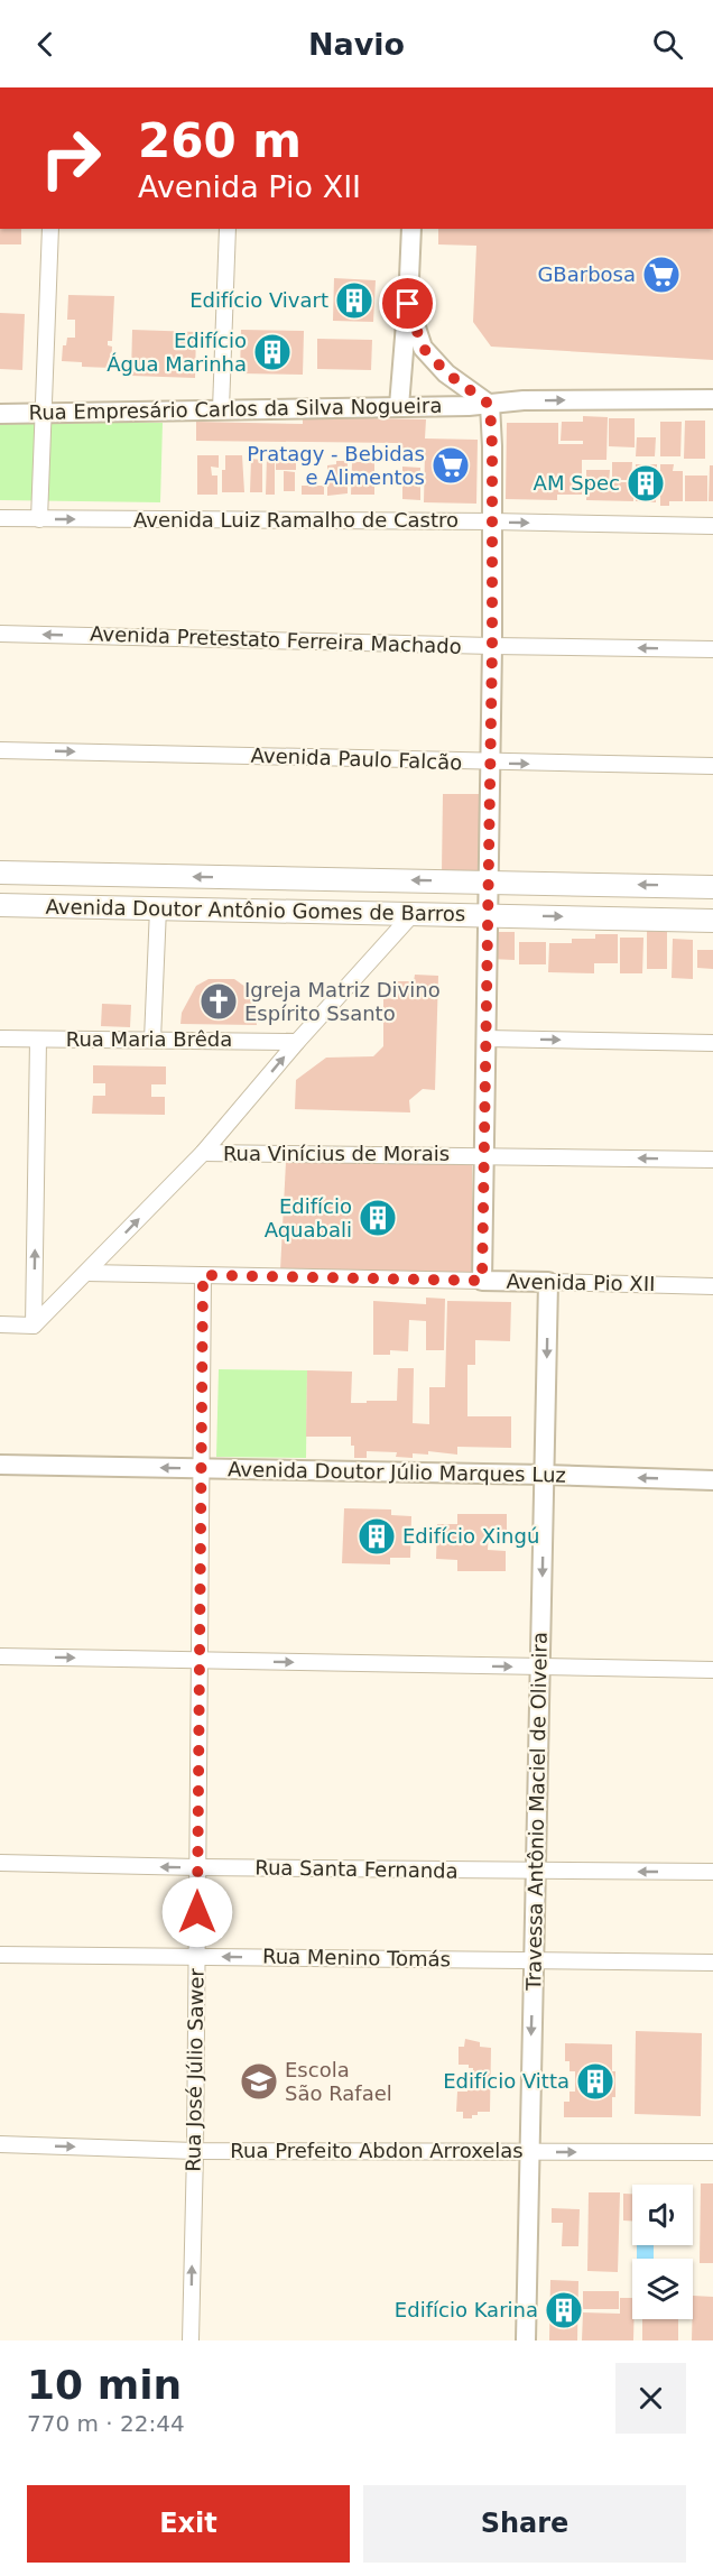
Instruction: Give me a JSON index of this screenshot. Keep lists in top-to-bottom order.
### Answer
{
  "streets": {
    "main road": ["Avenida Doutor Antônio Gomes de Barros"],
    "street": [
      "Rua Empresário Carlos da Silva Nogueira",
      "Avenida Luiz Ramalho de Castro",
      "Avenida Pretestato Ferreira Machado",
      "Avenida Paulo Falcão",
      "Rua Maria Brêda",
      "Rua Vinícius de Morais",
      "Avenida Pio XII",
      "Avenida Doutor Júlio Marques Luz",
      "Travessa Antônio Maciel de Oliveira",
      "Rua Santa Fernanda",
      "Rua Menino Tomás",
      "Rua José Júlio Sawer",
      "Rua Prefeito Abdon Arroxelas"
    ]
  },
  "crossings": [
    ["Avenida Pio XII", "Travessa Antônio Maciel de Oliveira"],
    ["Avenida Pio XII", "Rua José Júlio Sawer"],
    ["Avenida Doutor Júlio Marques Luz", "Travessa Antônio Maciel de Oliveira"],
    ["Avenida Doutor Júlio Marques Luz", "Rua José Júlio Sawer"],
    ["Travessa Antônio Maciel de Oliveira", "Rua Santa Fernanda"],
    ["Travessa Antônio Maciel de Oliveira", "Rua Menino Tomás"],
    ["Travessa Antônio Maciel de Oliveira", "Rua Prefeito Abdon Arroxelas"],
    ["Rua Santa Fernanda", "Rua José Júlio Sawer"],
    ["Rua Menino Tomás", "Rua José Júlio Sawer"],
    ["Rua José Júlio Sawer", "Rua Prefeito Abdon Arroxelas"]
  ],
  "one_way": [
    "Avenida Luiz Ramalho de Castro",
    "Avenida Pretestato Ferreira Machado",
    "Avenida Paulo Falcão",
    "Avenida Doutor Júlio Marques Luz",
    "Travessa Antônio Maciel de Oliveira",
    "Rua Santa Fernanda",
    "Rua Menino Tomás",
    "Rua Prefeito Abdon Arroxelas"
  ],
  "places": {
    "supermarket": ["GBarbosa", "Pratagy - Bebidas e Alimentos"],
    "building": [
      "Edifício Vivart",
      "Edifício Água Marinha",
      "AM Spec",
      "Edifício Aquabali",
      "Edifício Xingú",
      "Edifício Vitta",
      "Edifício Karina"
    ],
    "church": ["Igreja Matriz Divino Espírito Ssanto"],
    "school or university": ["Escola São Rafael"]
  },
  "page": {
    "header": "Navio",
    "turn": ["260 m", "Avenida Pio XII"],
    "heading": ["10 min", "770 m · 22:44"],
    "buttons": ["Exit", "Share"]
  }
}
